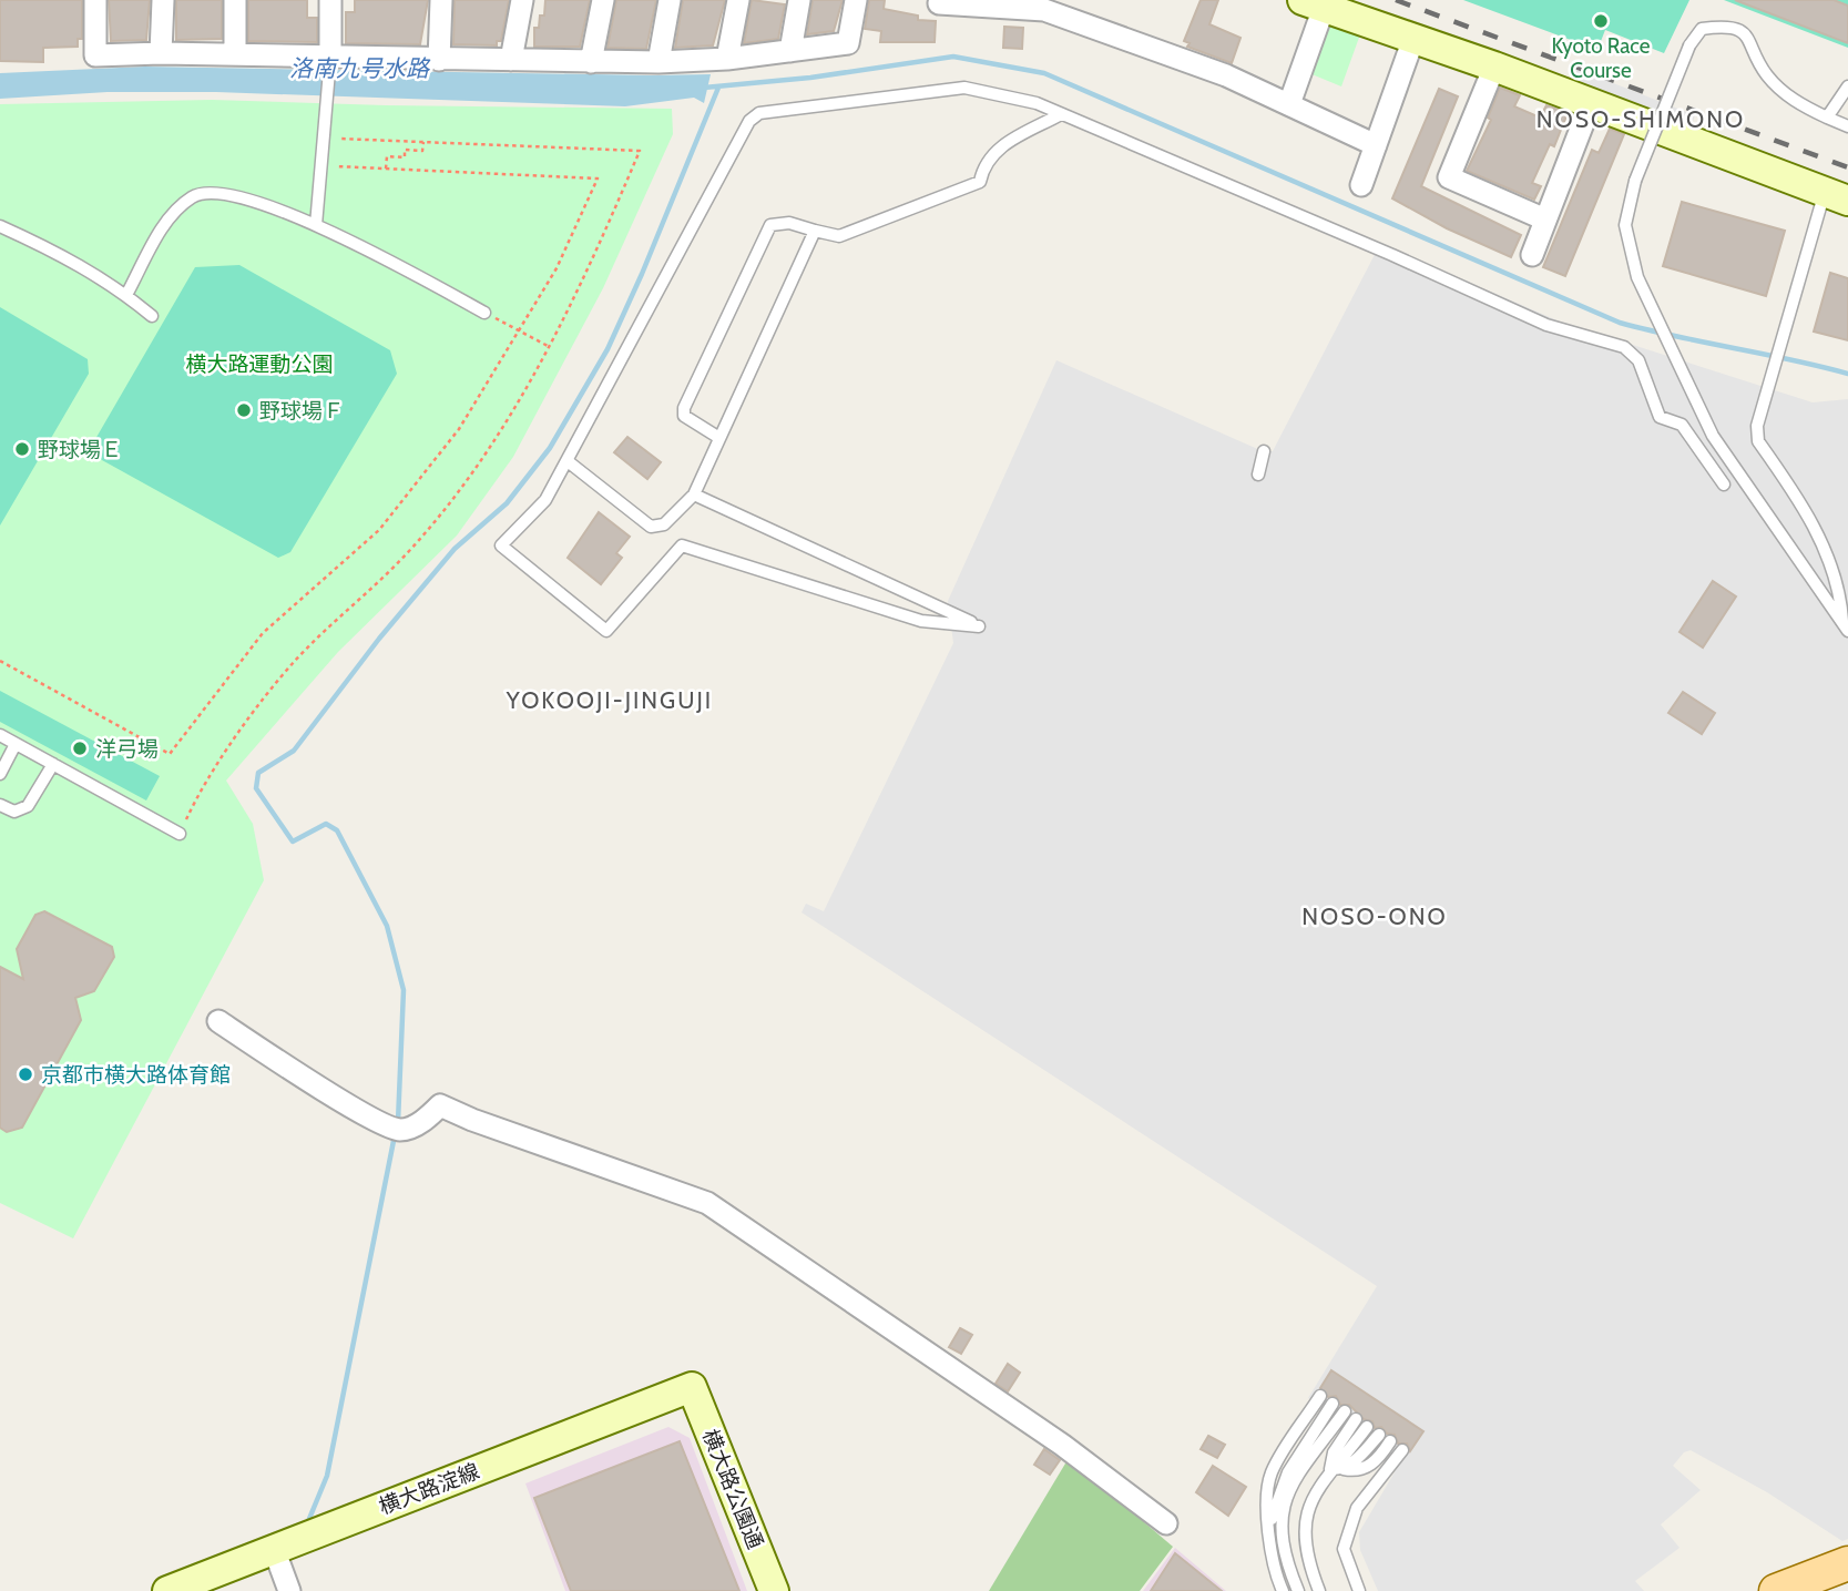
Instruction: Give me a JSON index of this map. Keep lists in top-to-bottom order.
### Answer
{
  "streets": {
    "street": ["横大路淀線", "横大路公園通"]
  },
  "crossings": [
    ["横大路淀線", "横大路公園通"]
  ],
  "districts": ["NOSO-SHIMONO", "YOKOOJI-JINGUJI", "NOSO-ONO"],
  "water": ["洛南九号水路"],
  "parks": ["横大路運動公園"],
  "places": [
    "Kyoto Race Course",
    "野球場Ｆ",
    "野球場Ｅ",
    "洋弓場",
    "京都市横大路体育館"
  ]
}
